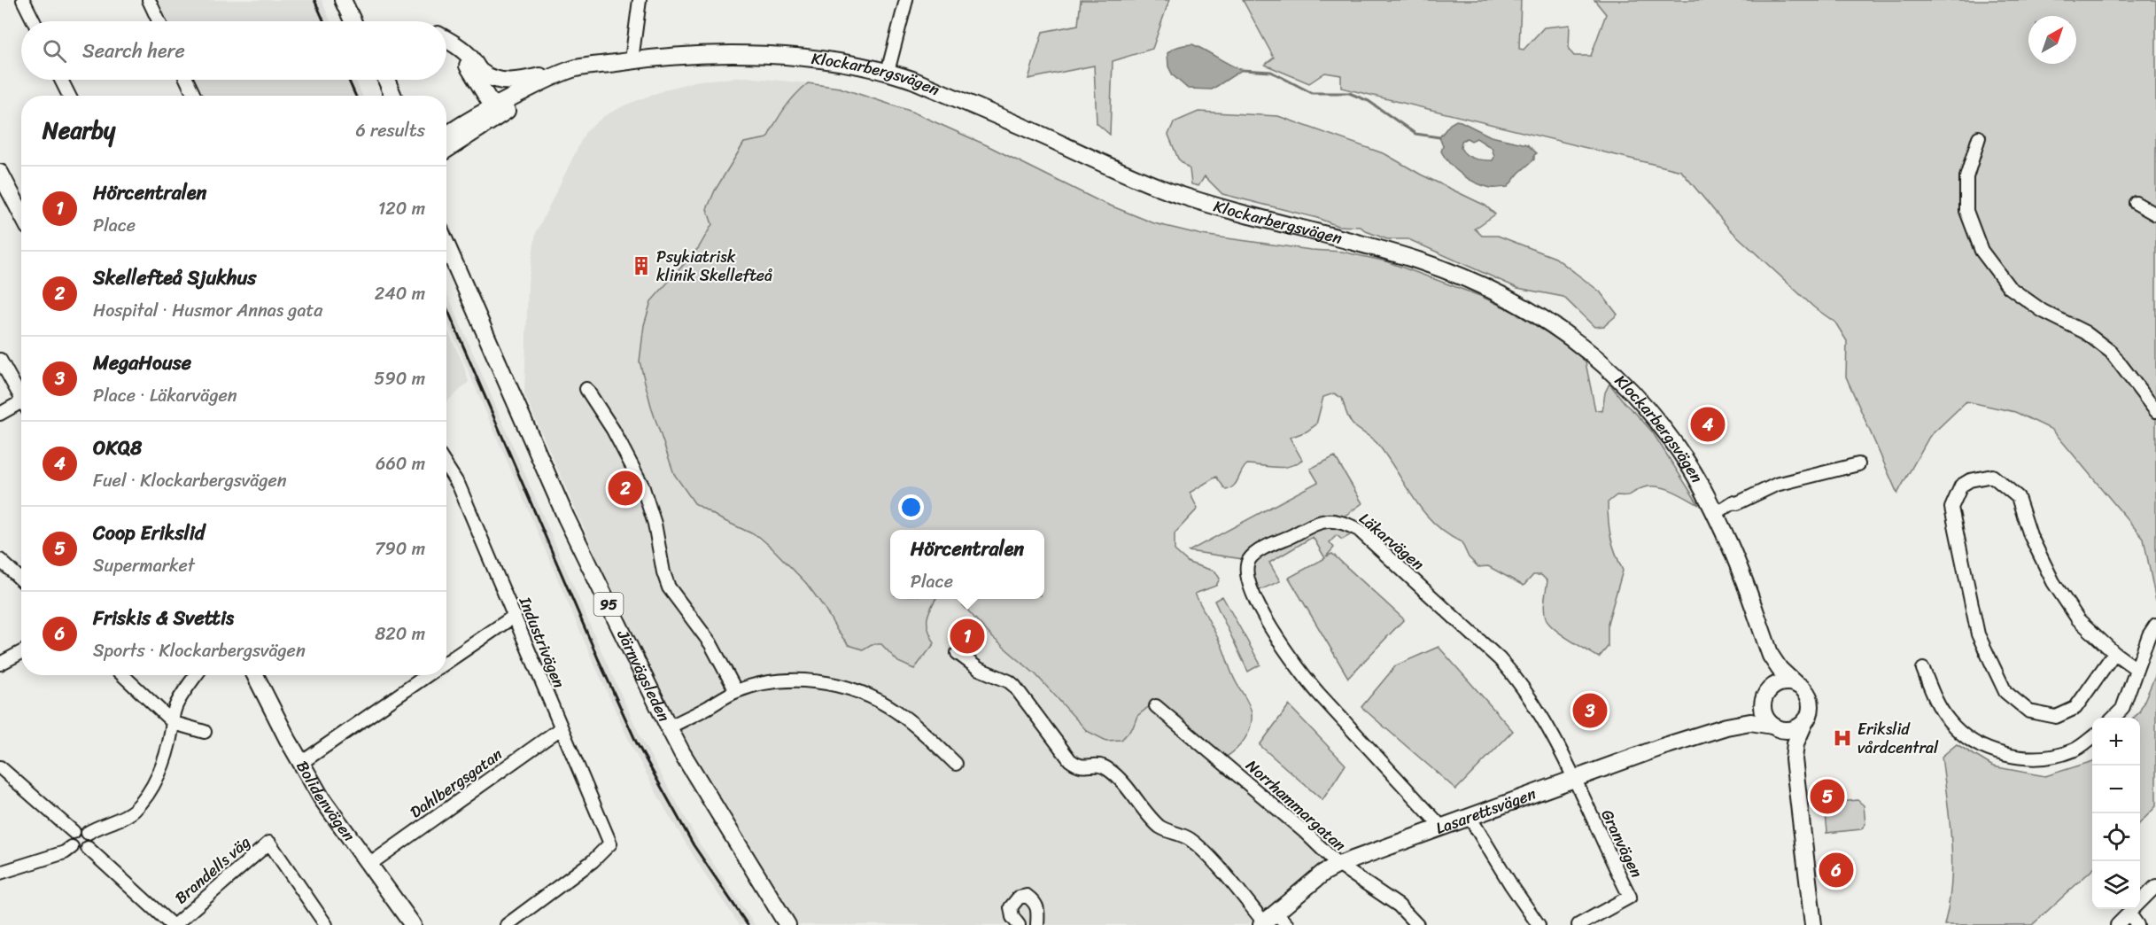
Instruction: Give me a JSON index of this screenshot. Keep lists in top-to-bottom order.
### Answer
{
  "streets": {
    "main road": [
      "Klockarbergsvägen",
      "95",
      "Järnvägsleden",
      "Bolidenvägen",
      "Lasarettsvägen"
    ],
    "street": [
      "Läkarvägen",
      "Industrivägen",
      "Dahlbergsgatan",
      "Norrhammargatan",
      "Granvägen",
      "Brandells väg"
    ]
  },
  "crossings": [
    ["Klockarbergsvägen", "Lasarettsvägen"],
    ["Läkarvägen", "Lasarettsvägen"],
    ["Läkarvägen", "Granvägen"],
    ["Industrivägen", "Dahlbergsgatan"],
    ["Dahlbergsgatan", "Bolidenvägen"],
    ["Norrhammargatan", "Lasarettsvägen"],
    ["Lasarettsvägen", "Granvägen"]
  ],
  "places": {
    "building": ["Psykiatrisk klinik Skellefteå"],
    "hospital": ["Erikslid vårdcentral"]
  },
  "north": "top right",
  "page": {
    "search": "Search here",
    "heading": ["Nearby", "6 results"],
    "list": [
      {
        "mark": "1",
        "name": "Hörcentralen",
        "note": "Place",
        "value": "120 m"
      },
      {
        "mark": "2",
        "name": "Skellefteå Sjukhus",
        "note": "Hospital · Husmor Annas gata",
        "value": "240 m"
      },
      {
        "mark": "3",
        "name": "MegaHouse",
        "note": "Place · Läkarvägen",
        "value": "590 m"
      },
      {
        "mark": "4",
        "name": "OKQ8",
        "note": "Fuel · Klockarbergsvägen",
        "value": "660 m"
      },
      {
        "mark": "5",
        "name": "Coop Erikslid",
        "note": "Supermarket",
        "value": "790 m"
      },
      {
        "mark": "6",
        "name": "Friskis & Svettis",
        "note": "Sports · Klockarbergsvägen",
        "value": "820 m"
      }
    ],
    "pins": [
      "4",
      "2",
      "1",
      "3",
      "5",
      "6"
    ],
    "popup": ["Hörcentralen", "Place"],
    "map_buttons": ["+", "−"]
  }
}
